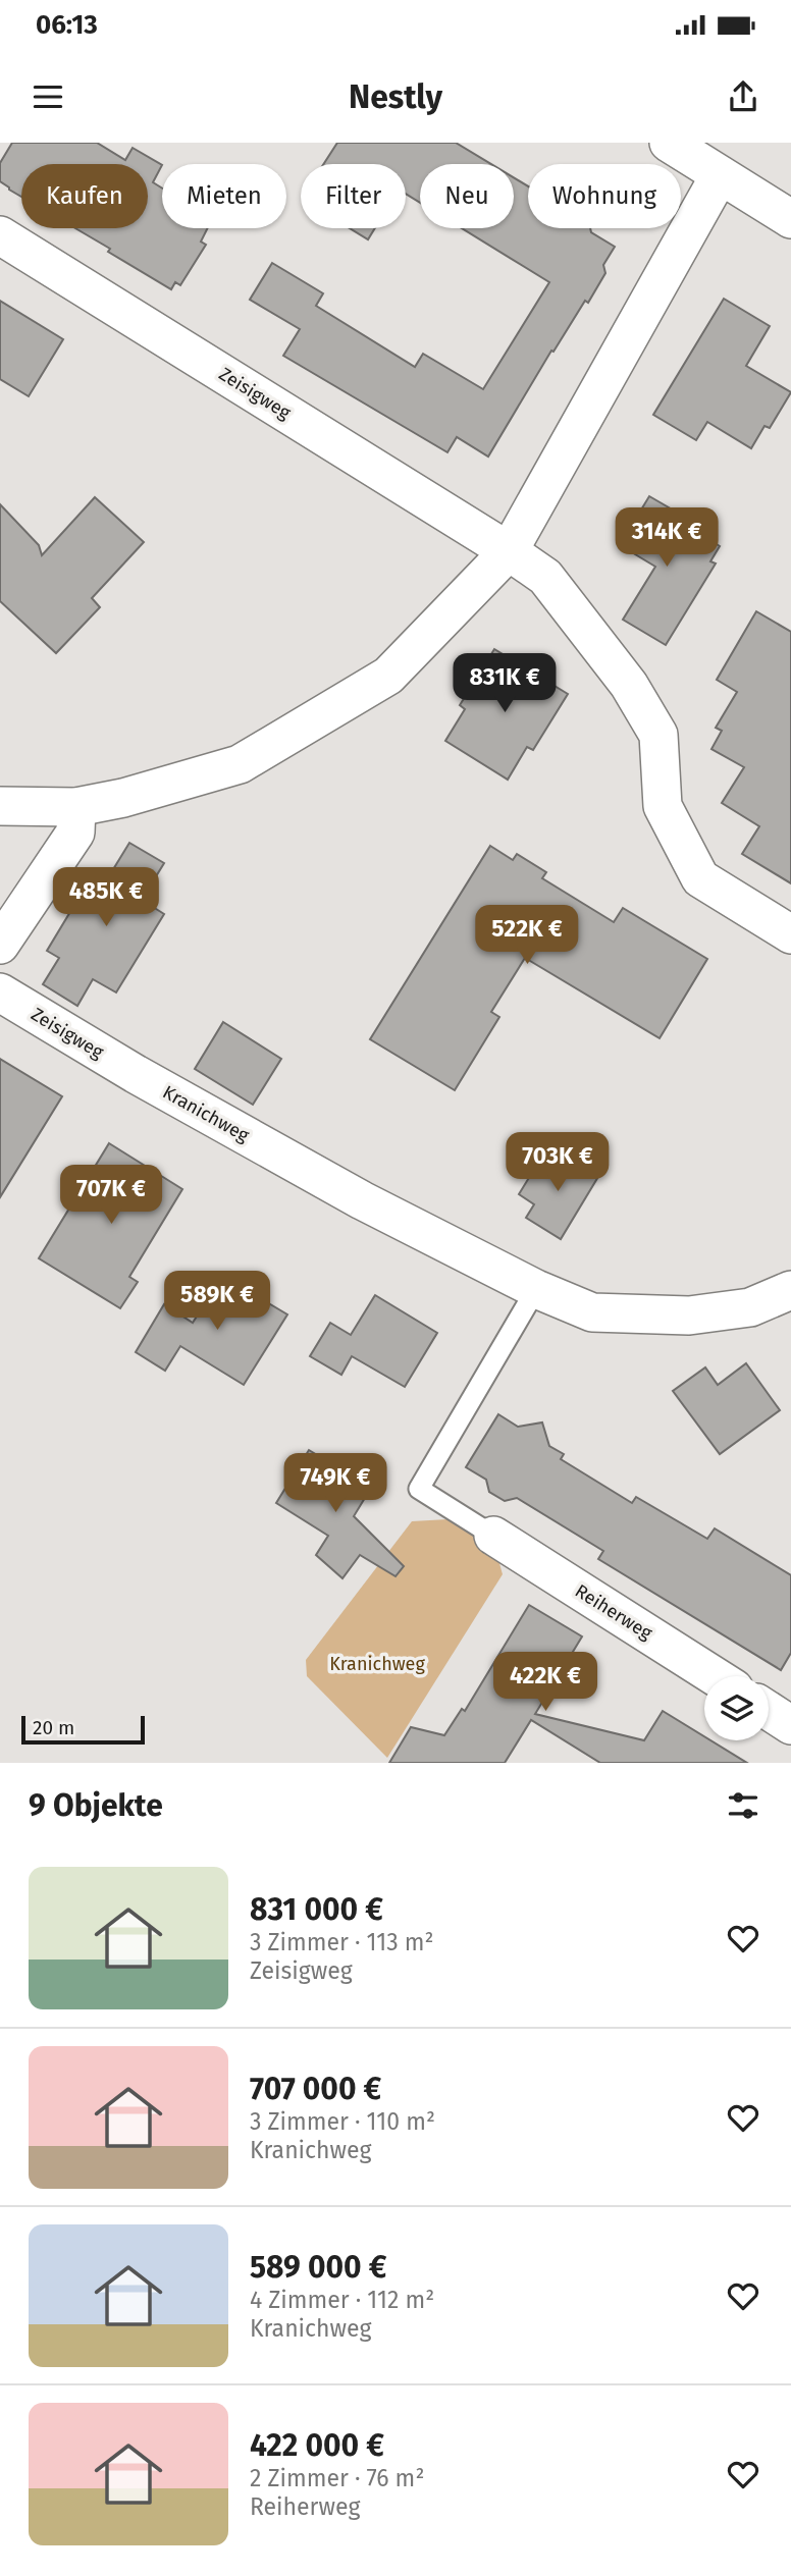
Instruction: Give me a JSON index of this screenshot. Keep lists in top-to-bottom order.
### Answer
{
  "streets": {
    "street": ["Zeisigweg", "Kranichweg", "Reiherweg"]
  },
  "crossings": [
    ["Zeisigweg", "Kranichweg"]
  ],
  "parks": ["Kranichweg"],
  "scale_bar": "20 m",
  "page": {
    "status": "06:13",
    "header": "Nestly",
    "chip": [
      "Kaufen",
      "Mieten",
      "Filter",
      "Neu",
      "Wohnung"
    ],
    "price": [
      "314K €",
      "831K €",
      "485K €",
      "522K €",
      "703K €",
      "707K €",
      "589K €",
      "749K €",
      "422K €"
    ],
    "scale": "20 m",
    "heading": "9 Objekte",
    "list": [
      {
        "name": "831 000 €",
        "note": "3 Zimmer · 113 m² · Zeisigweg"
      },
      {
        "name": "707 000 €",
        "note": "3 Zimmer · 110 m² · Kranichweg"
      },
      {
        "name": "589 000 €",
        "note": "4 Zimmer · 112 m² · Kranichweg"
      },
      {
        "name": "422 000 €",
        "note": "2 Zimmer · 76 m² · Reiherweg"
      }
    ]
  }
}
